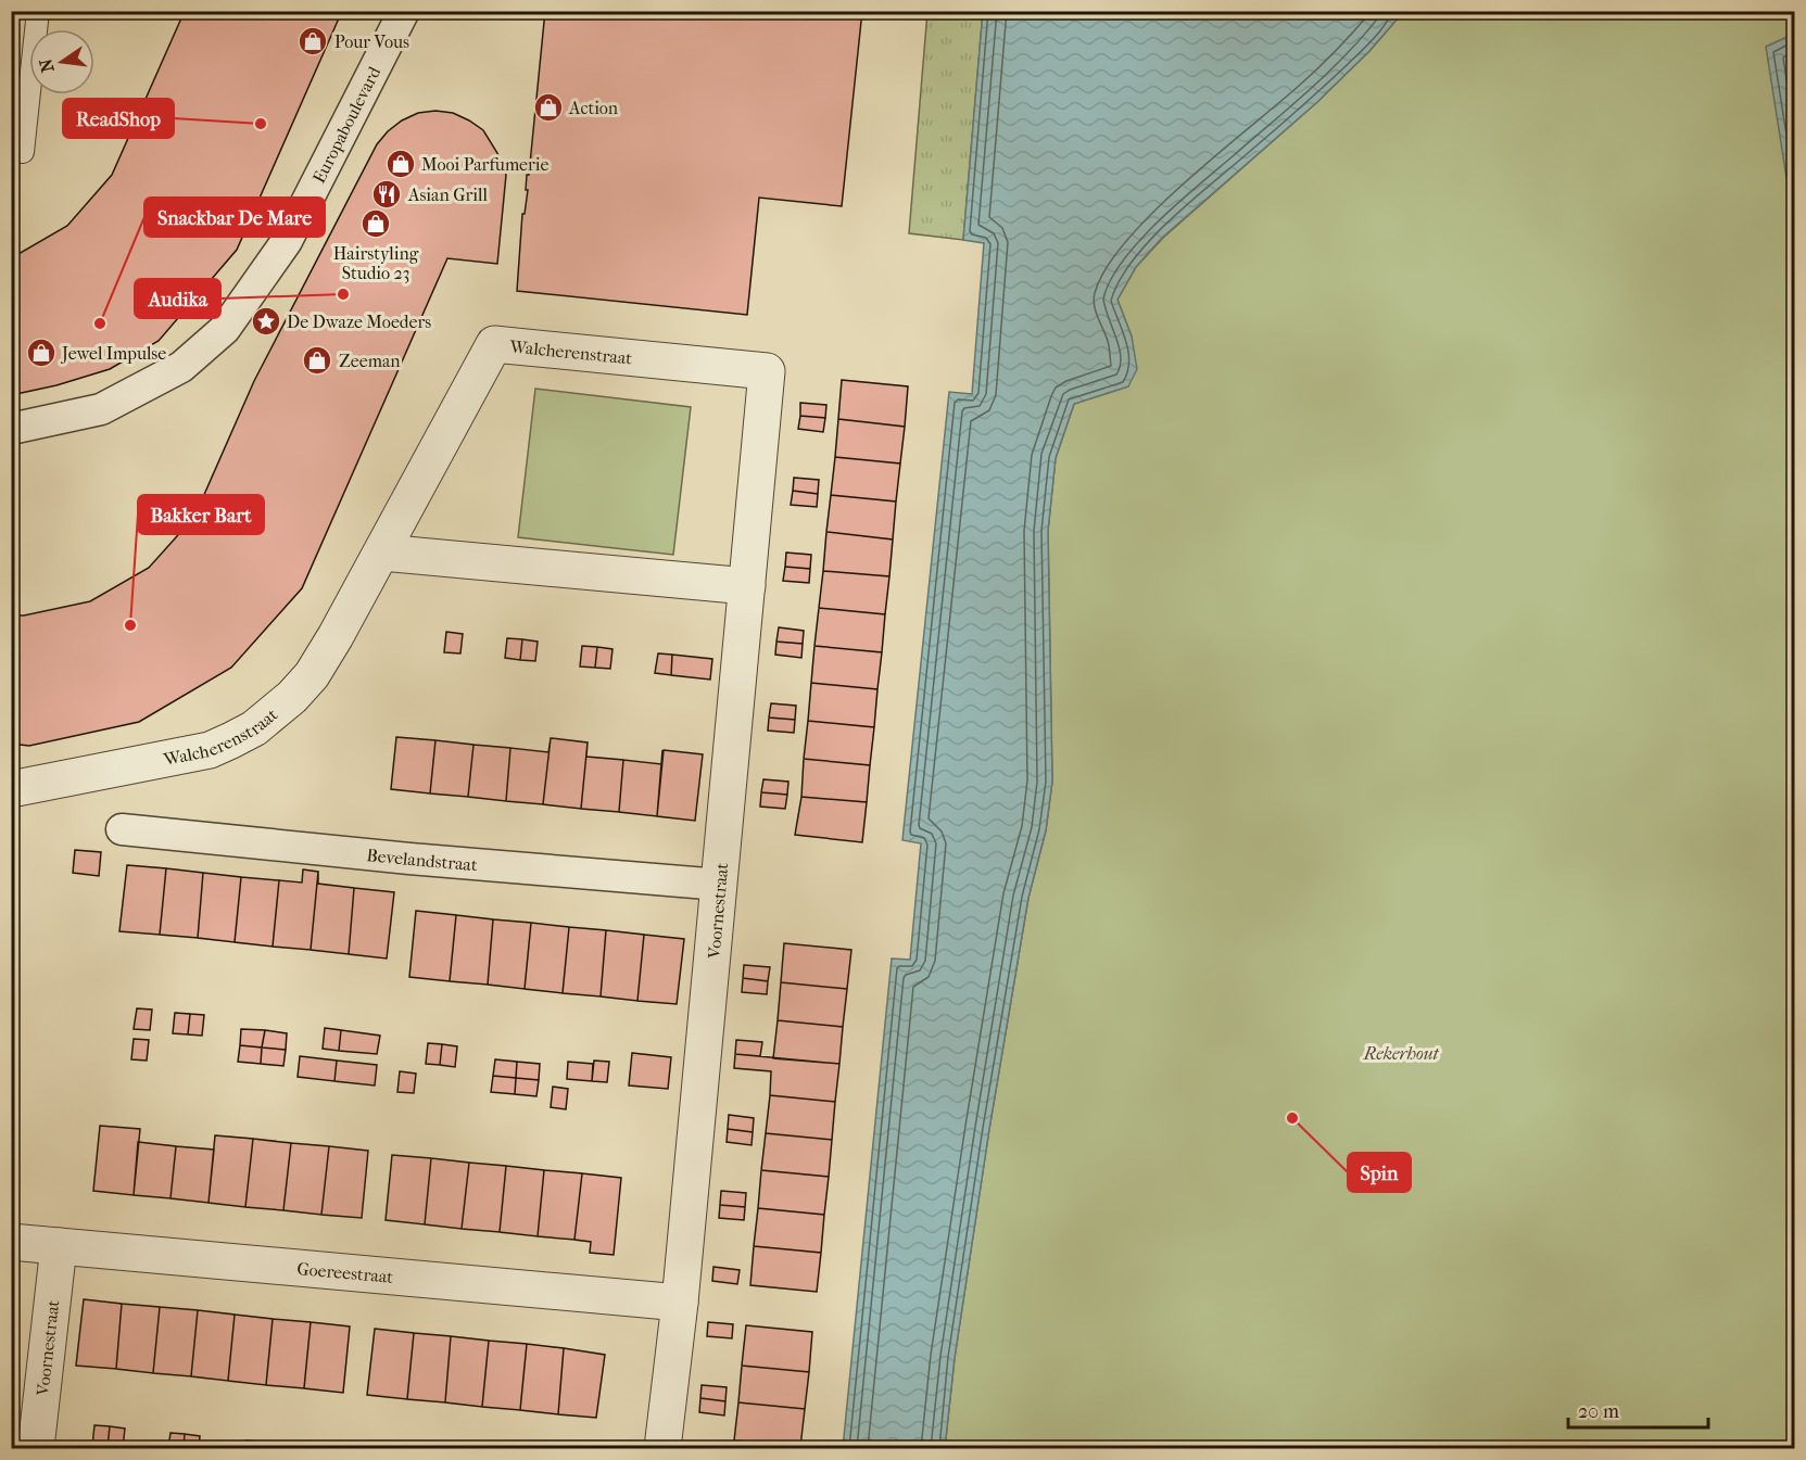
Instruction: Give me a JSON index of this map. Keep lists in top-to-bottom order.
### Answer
{
  "streets": {
    "street": [
      "Europaboulevard",
      "Walcherenstraat",
      "Bevelandstraat",
      "Voornestraat",
      "Goereestraat"
    ]
  },
  "crossings": [
    ["Walcherenstraat", "Voornestraat"],
    ["Bevelandstraat", "Voornestraat"],
    ["Voornestraat", "Goereestraat"]
  ],
  "parks": ["Rekerhout"],
  "places": {
    "shop": [
      "Pour Vous",
      "Action",
      "Mooi Parfumerie",
      "Hairstyling Studio 23",
      "Jewel Impulse",
      "Zeeman"
    ],
    "other": [
      "ReadShop",
      "Audika",
      "Snackbar De Mare",
      "Bakker Bart",
      "Spin"
    ],
    "restaurant": ["Asian Grill"],
    "place": ["De Dwaze Moeders"]
  },
  "scale_bar": "20 m",
  "north": "left"
}
